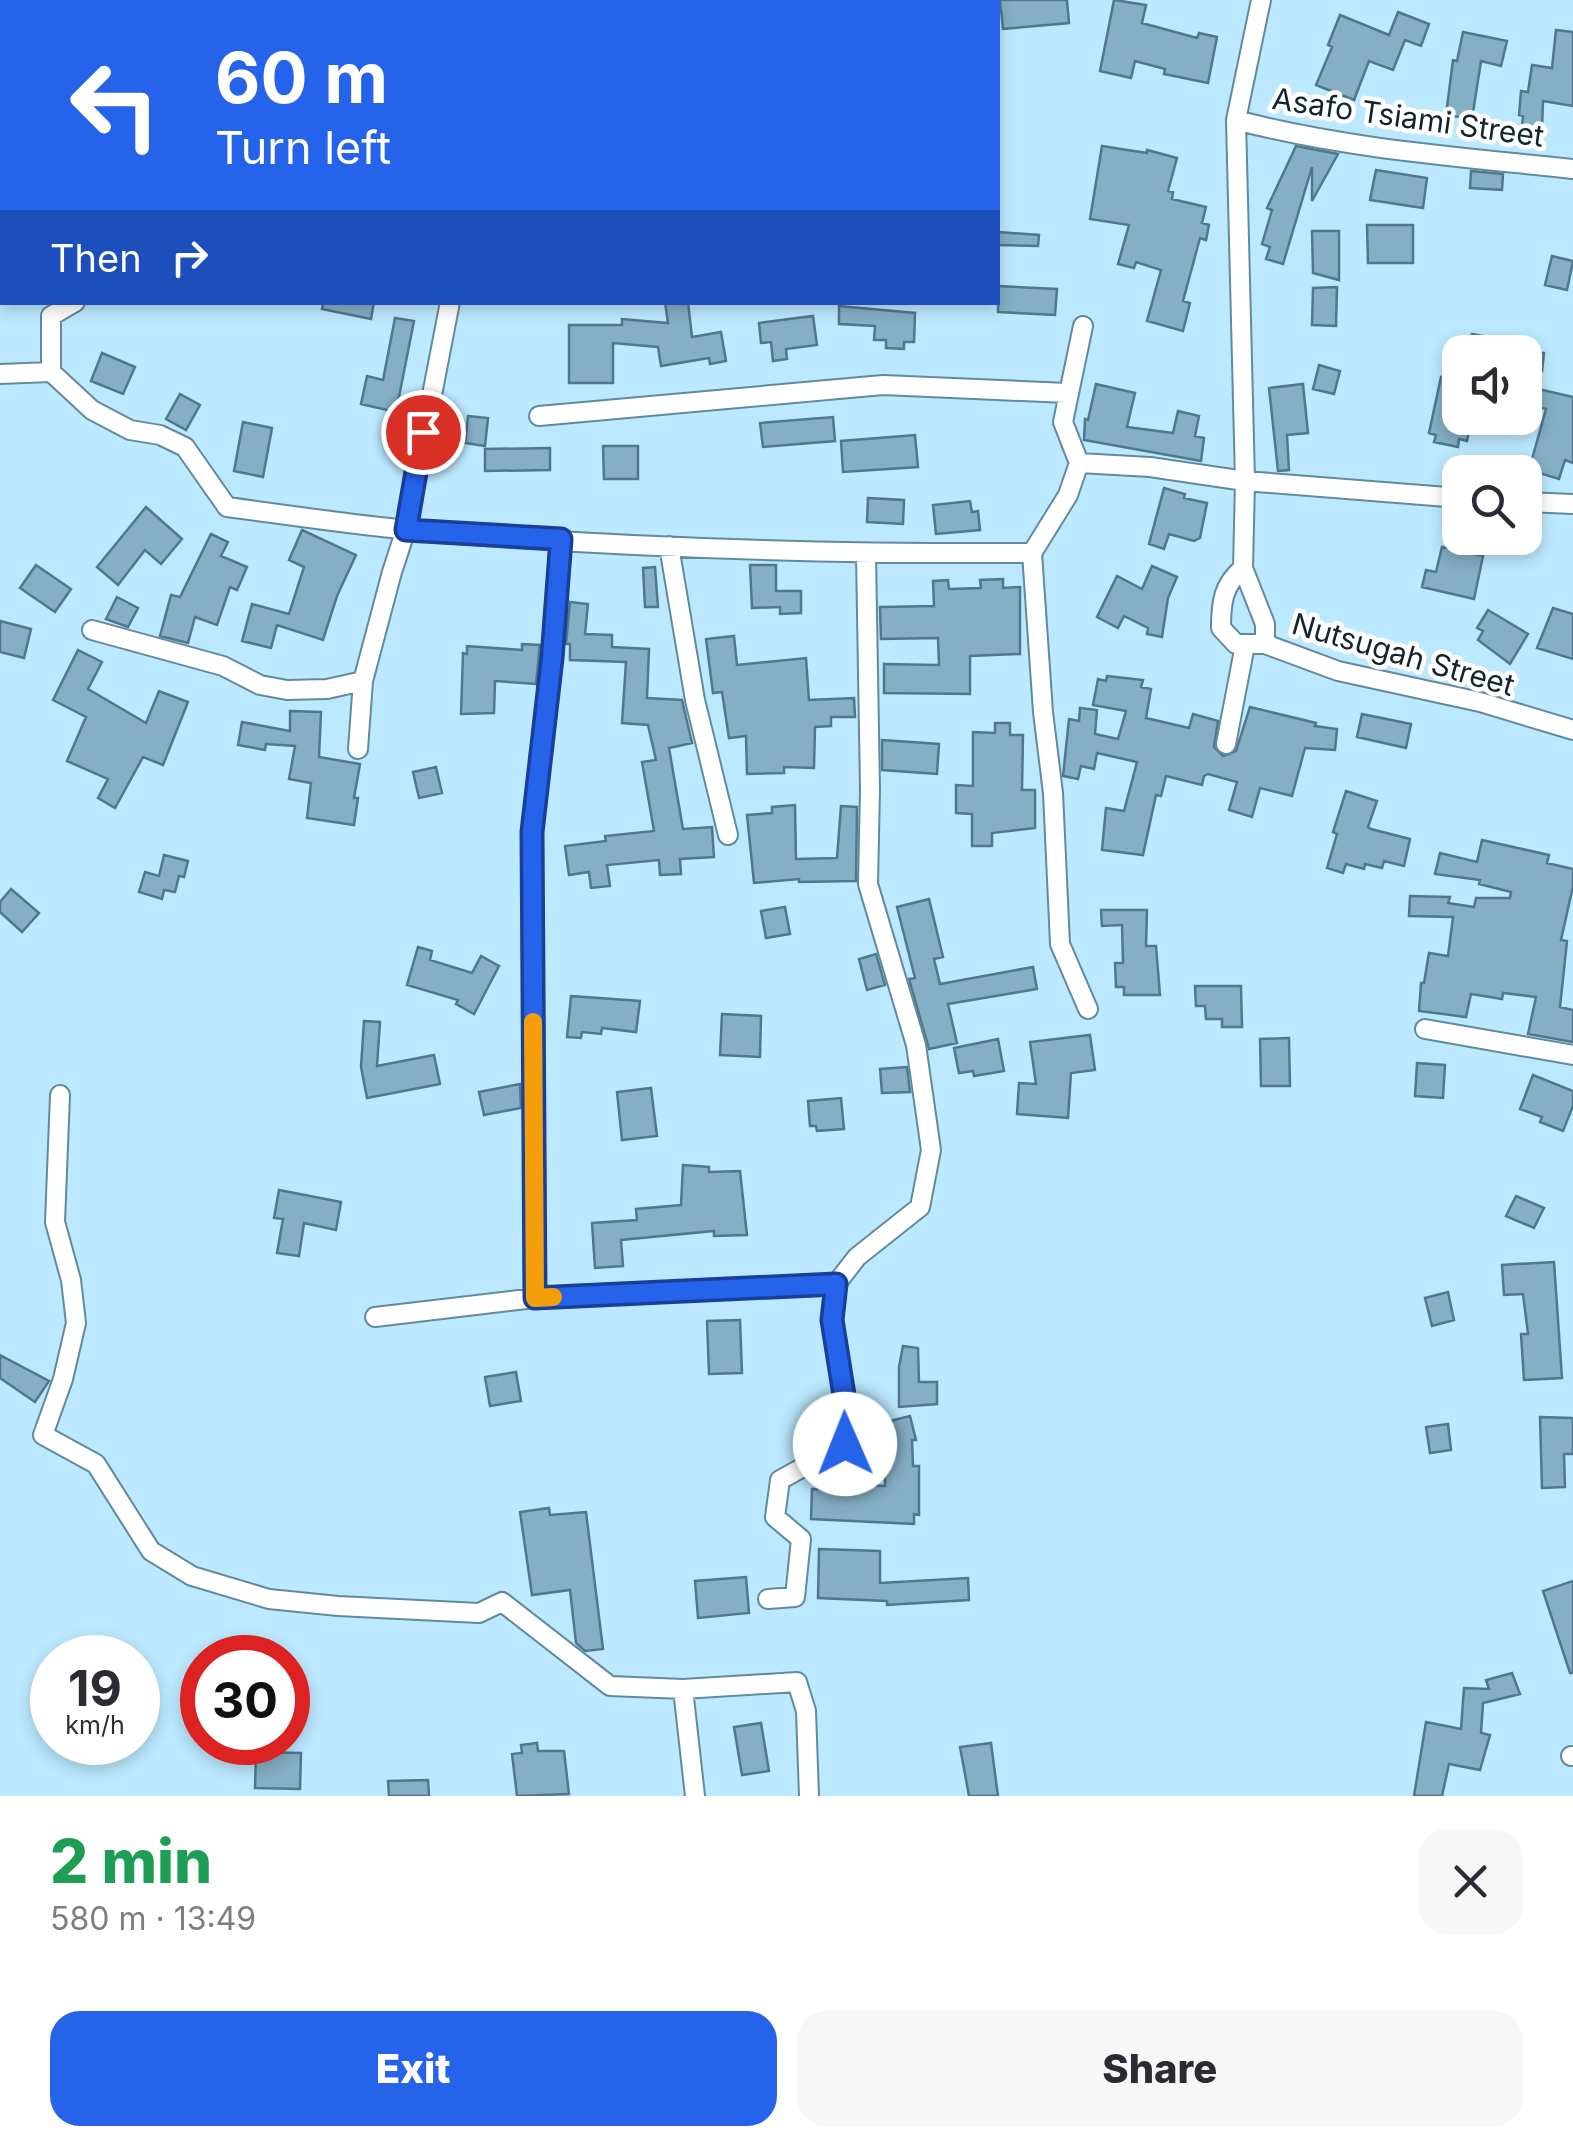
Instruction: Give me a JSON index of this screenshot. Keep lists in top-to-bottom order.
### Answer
{
  "streets": {
    "street": ["Asafo Tsiami Street", "Nutsugah Street"]
  },
  "crossings": [
    ["Asafo Tsiami Street", "Nutsugah Street"]
  ],
  "page": {
    "turn": ["60 m", "Turn left"],
    "then": "Then",
    "speed": "19 km/h",
    "limit": "30",
    "heading": ["2 min", "580 m · 13:49"],
    "buttons": ["Exit", "Share"]
  }
}
